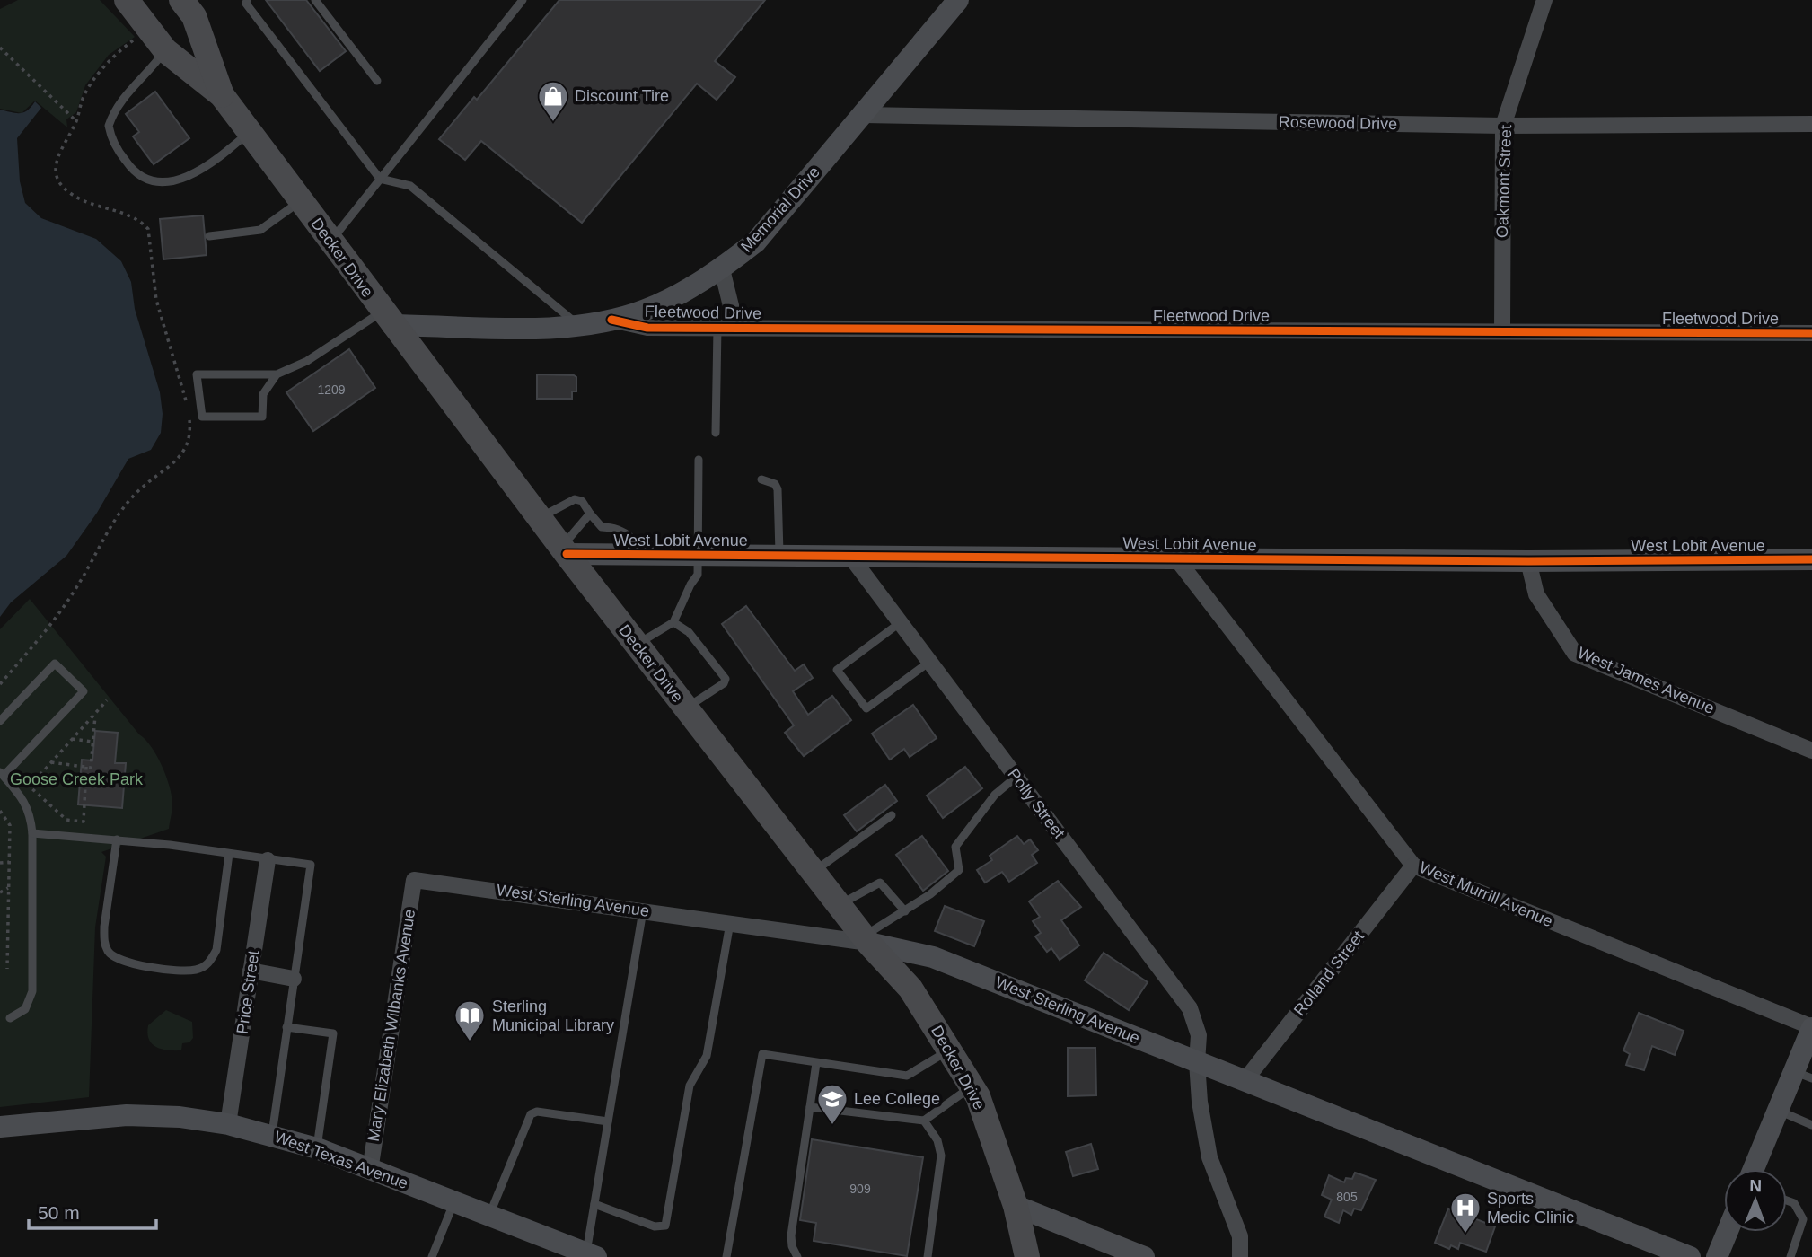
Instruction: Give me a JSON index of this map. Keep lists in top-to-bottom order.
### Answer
{
  "streets": {
    "main road": ["Decker Drive"],
    "street": [
      "Rosewood Drive",
      "Oakmont Street",
      "Memorial Drive",
      "Fleetwood Drive",
      "West Lobit Avenue",
      "West James Avenue",
      "Polly Street",
      "West Murrill Avenue",
      "West Sterling Avenue",
      "Rolland Street",
      "Price Street",
      "Mary Elizabeth Wilbanks Avenue",
      "West Texas Avenue"
    ]
  },
  "crossings": [
    ["Rosewood Drive", "Oakmont Street"],
    ["Rosewood Drive", "Memorial Drive"],
    ["Oakmont Street", "Fleetwood Drive"],
    ["Memorial Drive", "Decker Drive"],
    ["Memorial Drive", "Fleetwood Drive"],
    ["Decker Drive", "West Lobit Avenue"],
    ["Decker Drive", "West Sterling Avenue"],
    ["West Lobit Avenue", "West James Avenue"],
    ["West Lobit Avenue", "Polly Street"],
    ["West Lobit Avenue", "West Murrill Avenue"],
    ["Polly Street", "West Sterling Avenue"],
    ["West Murrill Avenue", "Rolland Street"],
    ["West Sterling Avenue", "Rolland Street"],
    ["West Sterling Avenue", "Mary Elizabeth Wilbanks Avenue"],
    ["Price Street", "West Texas Avenue"],
    ["Mary Elizabeth Wilbanks Avenue", "West Texas Avenue"]
  ],
  "parks": ["Goose Creek Park"],
  "places": {
    "shop": ["Discount Tire"],
    "library": ["Sterling Municipal Library"],
    "school or university": ["Lee College"],
    "hospital": ["Sports Medic Clinic"]
  },
  "house_numbers": ["1209", "909", "805"],
  "scale_bar": "50 m",
  "north": "top"
}
